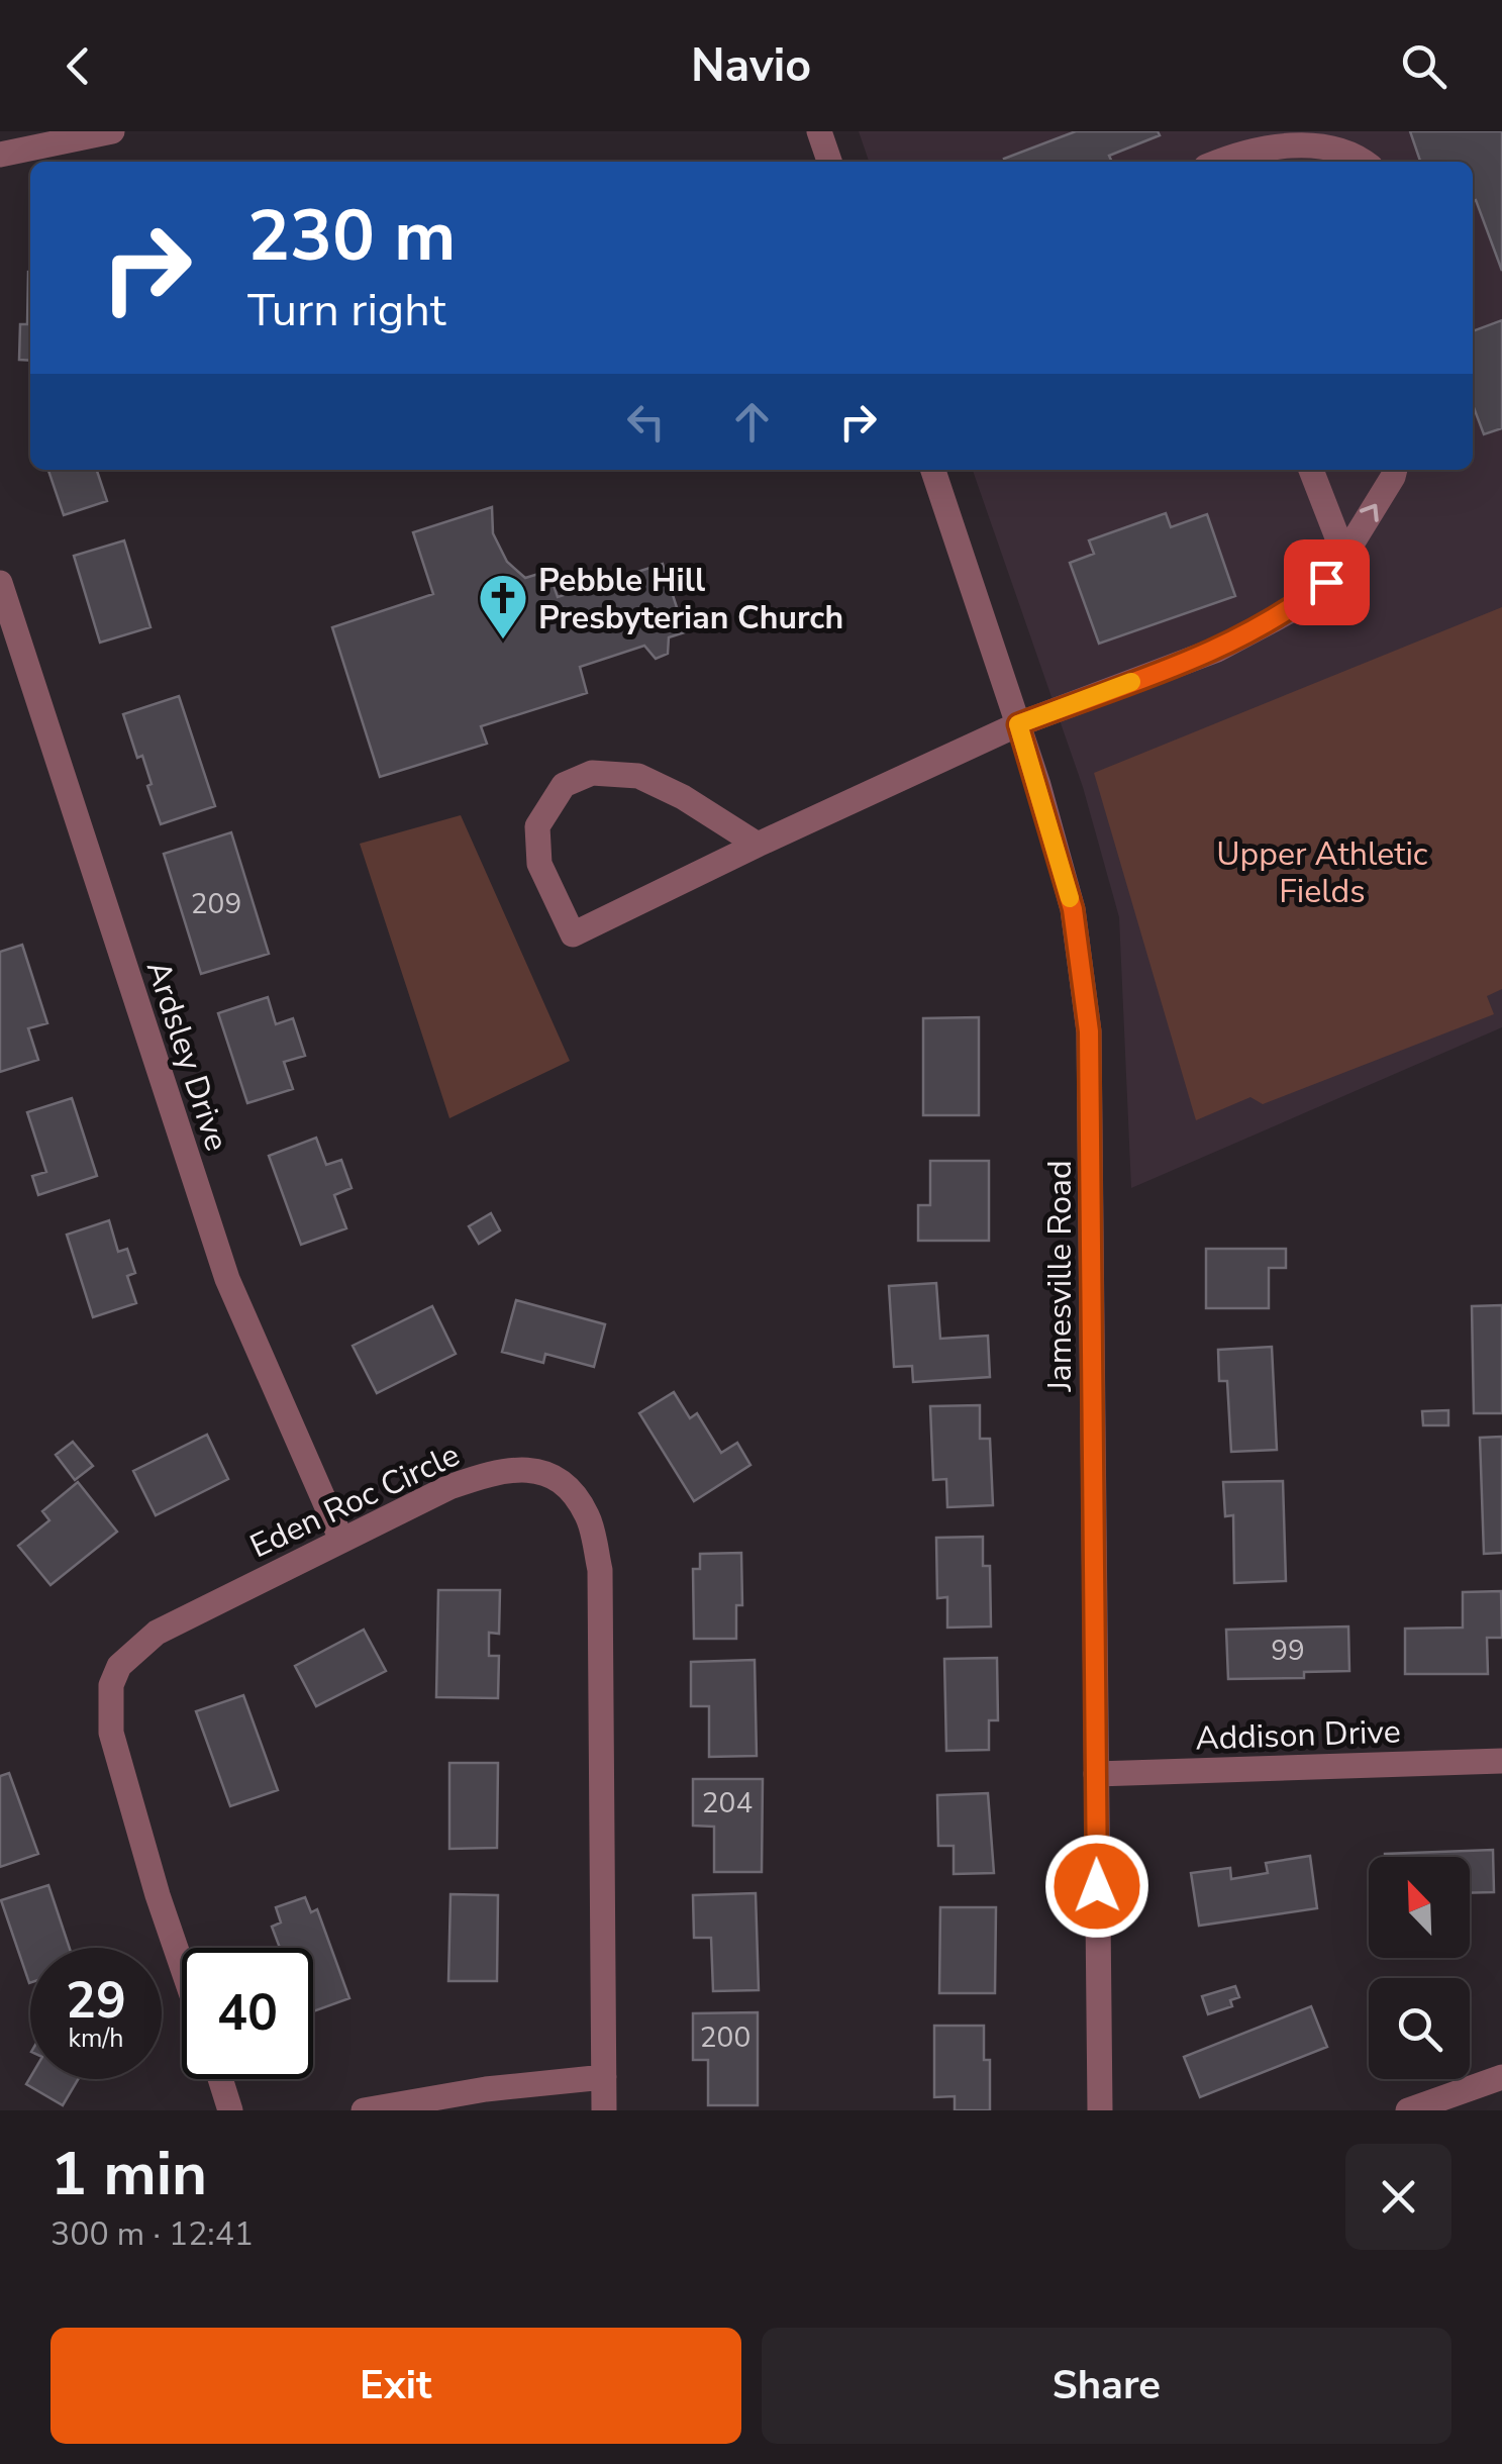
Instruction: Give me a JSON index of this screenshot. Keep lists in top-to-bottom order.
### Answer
{
  "streets": {
    "street": [
      "Ardsley Drive",
      "Jamesville Road",
      "Eden Roc Circle",
      "Addison Drive"
    ]
  },
  "crossings": [
    ["Ardsley Drive", "Eden Roc Circle"],
    ["Jamesville Road", "Addison Drive"]
  ],
  "parks": ["Upper Athletic Fields"],
  "places": {
    "church": ["Pebble Hill Presbyterian Church"]
  },
  "house_numbers": [
    "209",
    "99",
    "204",
    "200"
  ],
  "north": "top left",
  "page": {
    "header": "Navio",
    "turn": ["230 m", "Turn right"],
    "speed": "29 km/h",
    "limit": "40",
    "heading": ["1 min", "300 m · 12:41"],
    "buttons": ["Exit", "Share"]
  }
}
